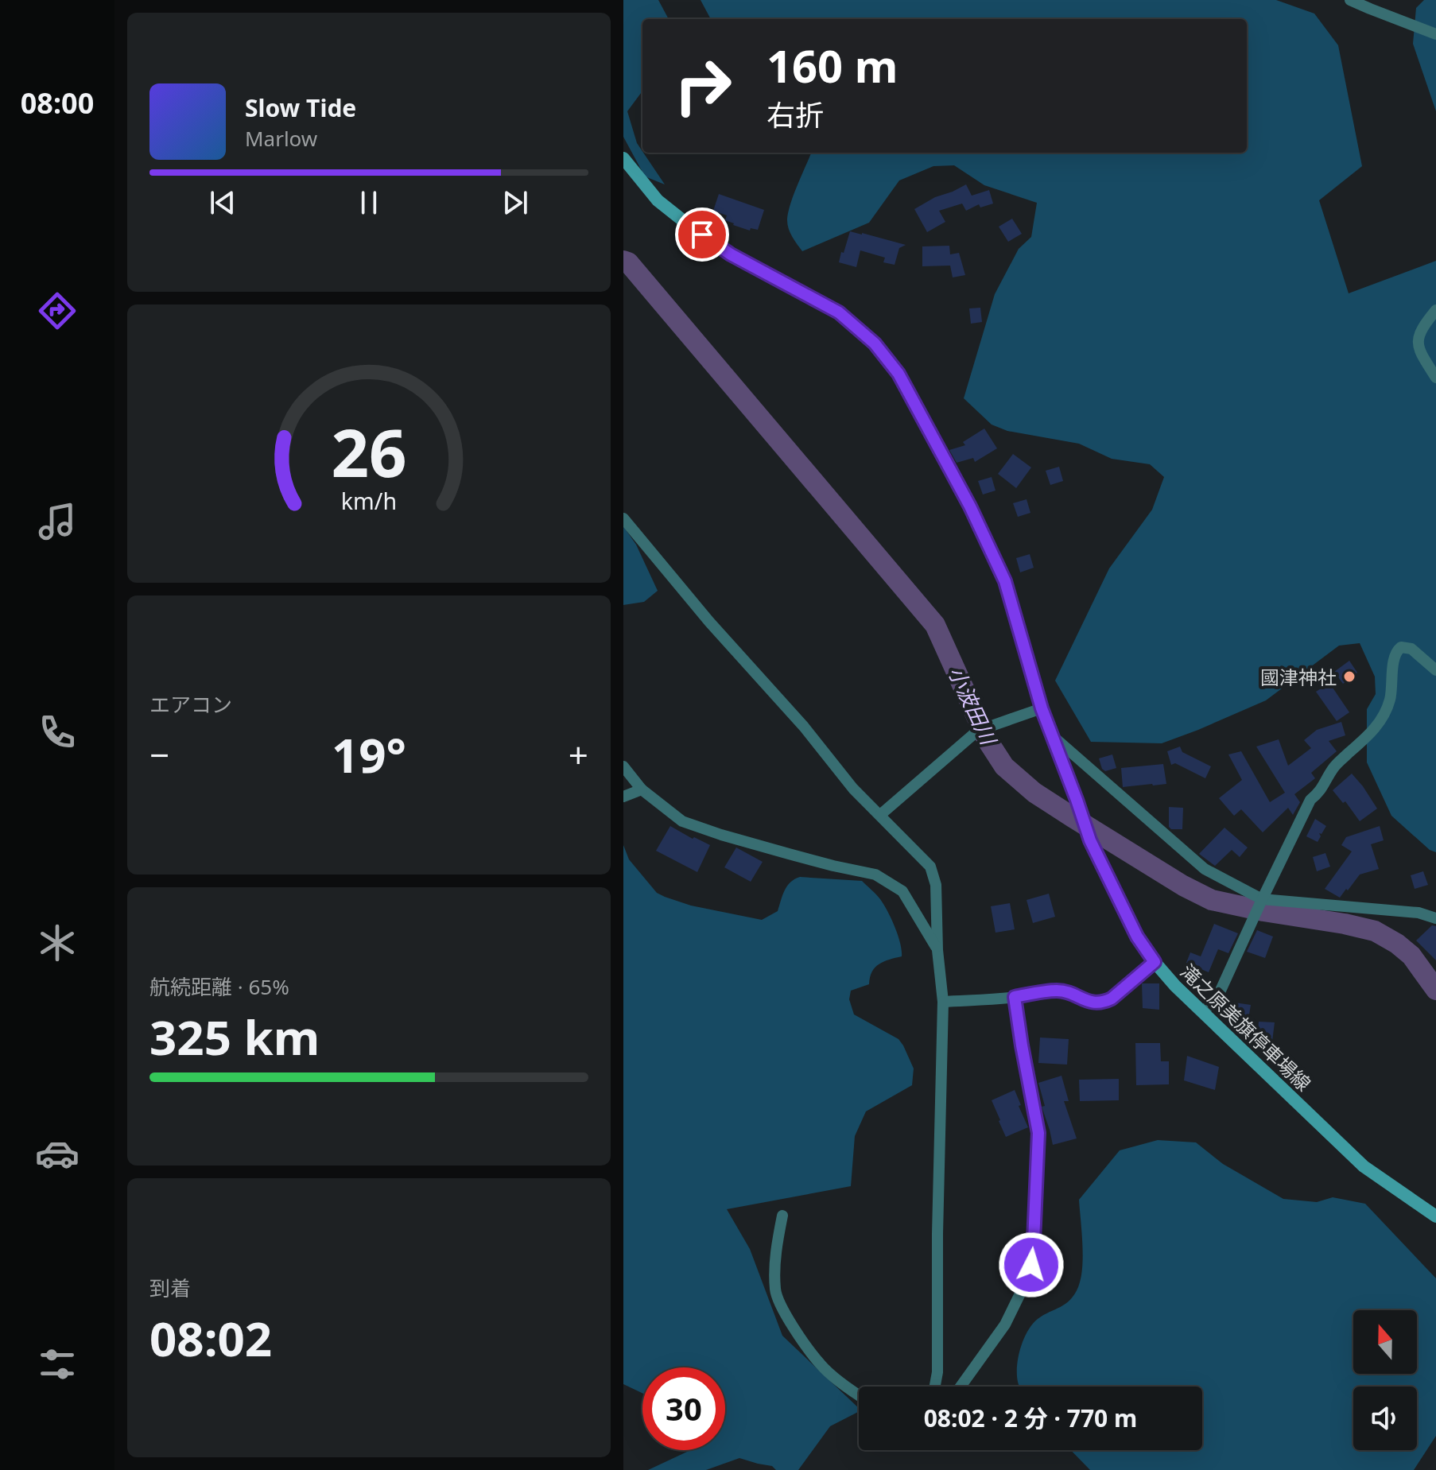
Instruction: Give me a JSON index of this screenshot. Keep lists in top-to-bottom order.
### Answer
{
  "streets": {
    "main road": ["滝之原美旗停車場線"]
  },
  "water": ["小波田川"],
  "places": ["國津神社"],
  "north": "top",
  "page": {
    "tabs": "08:00",
    "turn": ["160 m", "右折"],
    "song": ["Slow Tide", "Marlow"],
    "tile": [
      "エアコン",
      ["航続距離 · 65%", "325 km"],
      ["到着", "08:02"]
    ],
    "heat": ["−", "19°", "+"],
    "limit": "30",
    "trip": "08:02 · 2 分 · 770 m",
    "gauge": ["26", "km/h"]
  }
}
